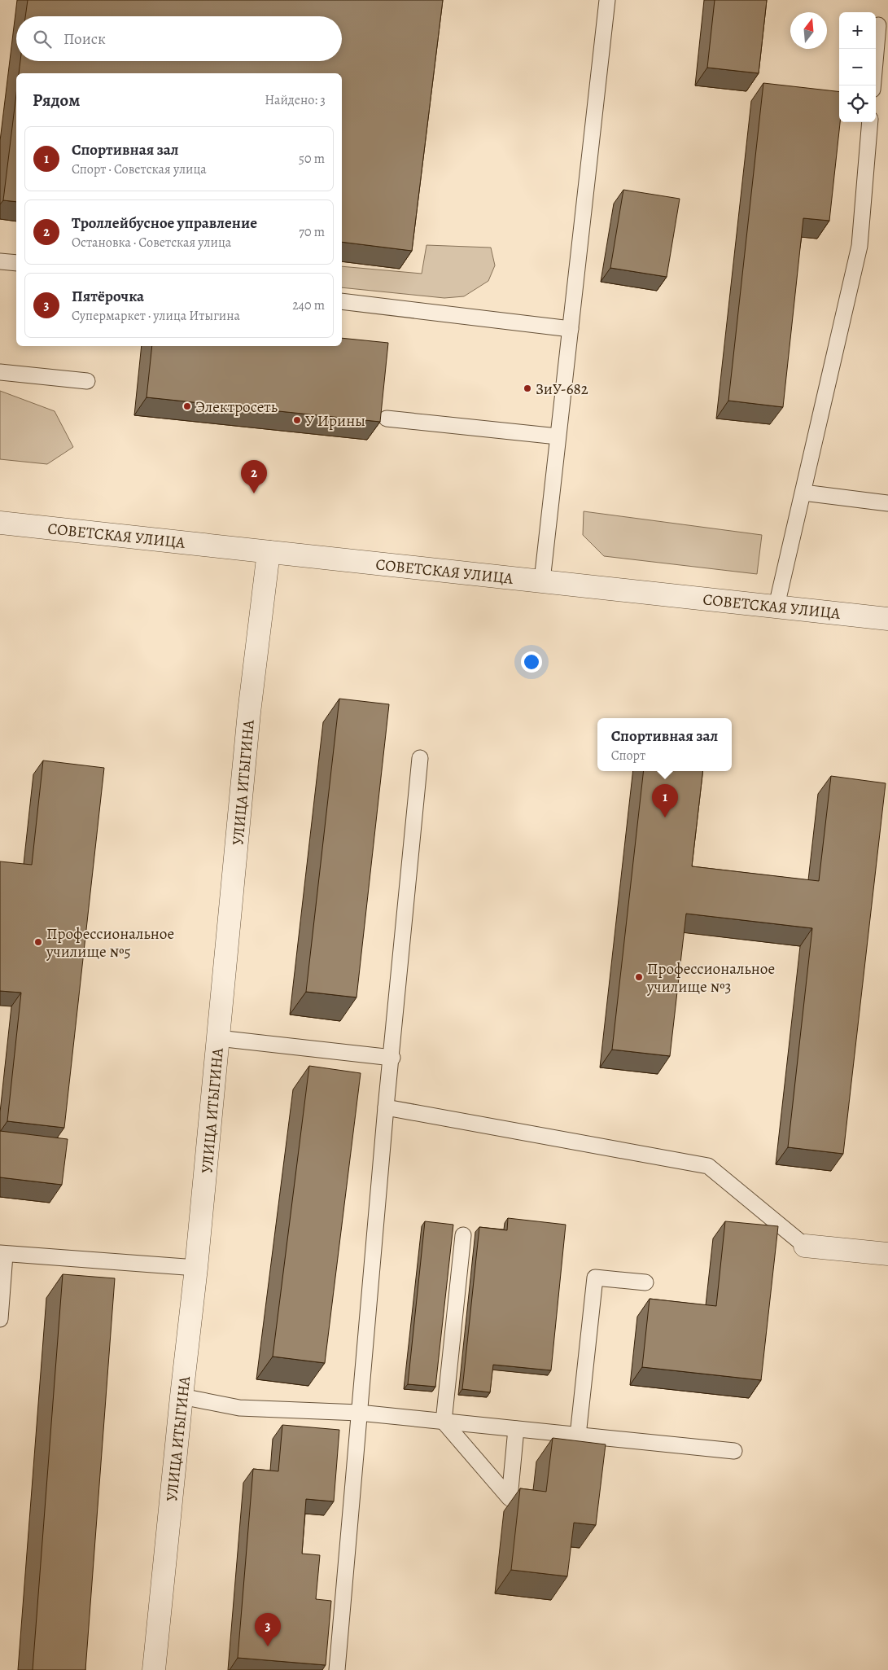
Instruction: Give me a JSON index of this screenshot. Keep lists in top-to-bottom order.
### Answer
{
  "streets": {
    "street": ["СОВЕТСКАЯ УЛИЦА", "УЛИЦА ИТЫГИНА"]
  },
  "crossings": [
    ["СОВЕТСКАЯ УЛИЦА", "УЛИЦА ИТЫГИНА"]
  ],
  "places": [
    "ЗиУ-682",
    "Электросеть",
    "У Ирины",
    "Профессиональное училище №5",
    "Профессиональное училище №3"
  ],
  "north": "top",
  "page": {
    "map_buttons": ["+", "−"],
    "search": "Поиск",
    "heading": ["Рядом", "Найдено: 3"],
    "list": [
      {
        "mark": "1",
        "name": "Спортивная зал",
        "note": "Спорт · Советская улица",
        "value": "50 m"
      },
      {
        "mark": "2",
        "name": "Троллейбусное управление",
        "note": "Остановка · Советская улица",
        "value": "70 m"
      },
      {
        "mark": "3",
        "name": "Пятёрочка",
        "note": "Супермаркет · улица Итыгина",
        "value": "240 m"
      }
    ],
    "pins": ["2", "1", "3"],
    "popup": ["Спортивная зал", "Спорт"]
  }
}
